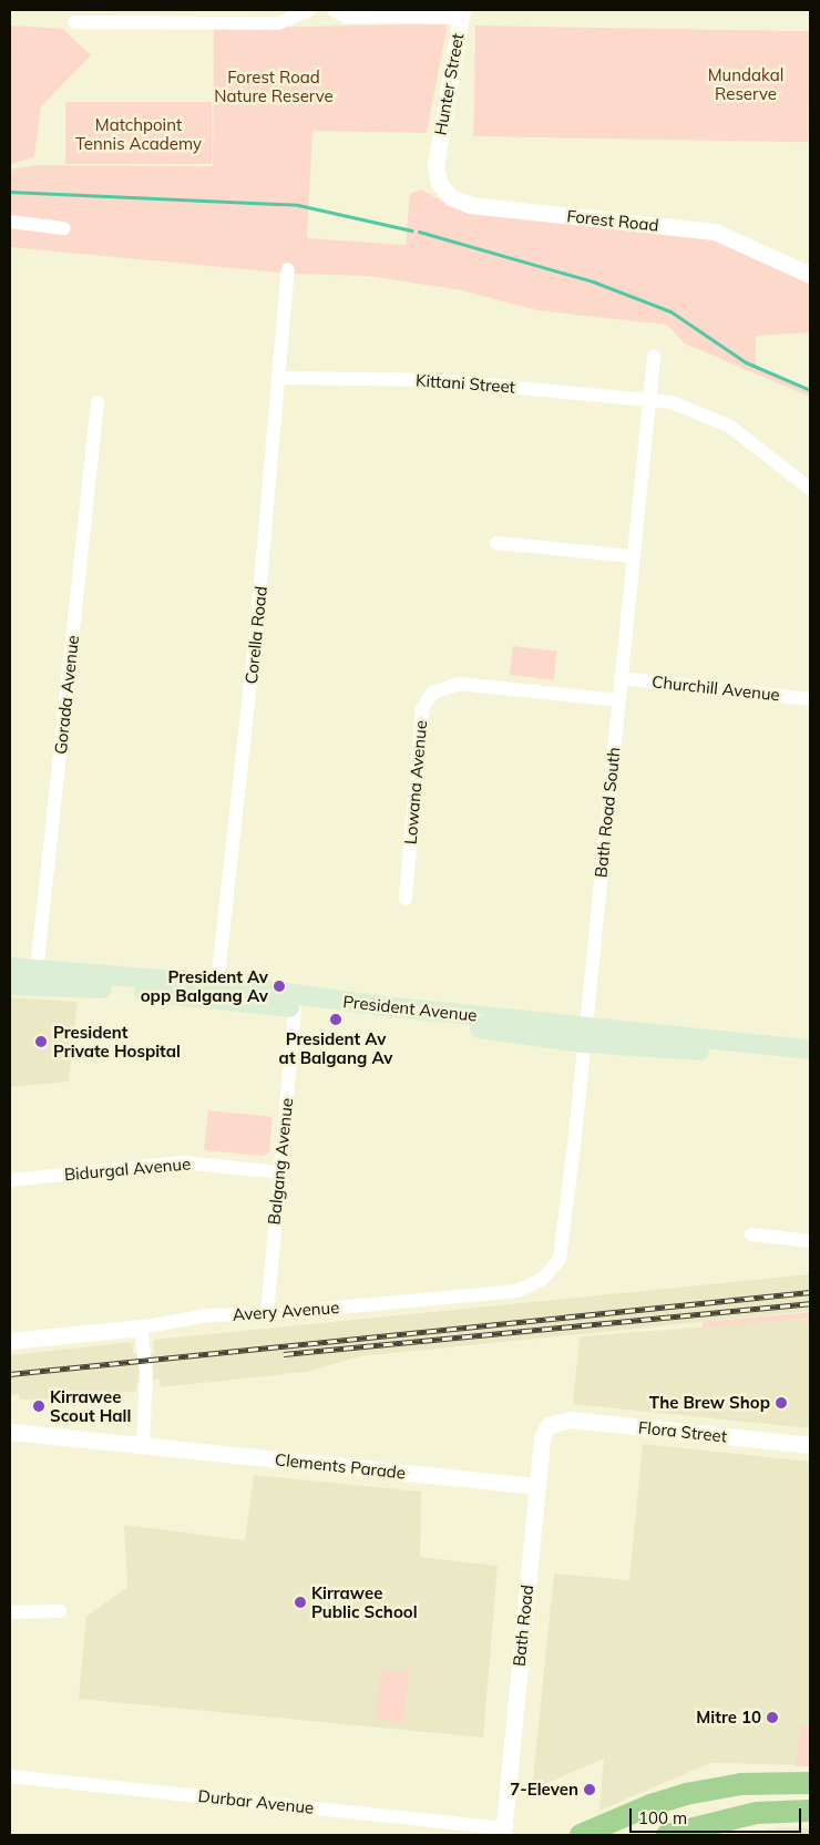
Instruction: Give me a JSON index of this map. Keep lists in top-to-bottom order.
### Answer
{
  "streets": {
    "main road": ["President Avenue"],
    "street": [
      "Hunter Street",
      "Forest Road",
      "Kittani Street",
      "Corella Road",
      "Churchill Avenue",
      "Gorada Avenue",
      "Lowana Avenue",
      "Bath Road South",
      "Balgang Avenue",
      "Bidurgal Avenue",
      "Avery Avenue",
      "Flora Street",
      "Clements Parade",
      "Bath Road",
      "Durbar Avenue"
    ]
  },
  "crossings": [
    ["Hunter Street", "Forest Road"],
    ["Kittani Street", "Corella Road"],
    ["Kittani Street", "Bath Road South"],
    ["Corella Road", "President Avenue"],
    ["Churchill Avenue", "Bath Road South"],
    ["Gorada Avenue", "President Avenue"],
    ["Lowana Avenue", "Bath Road South"],
    ["Bath Road South", "President Avenue"],
    ["Bath Road South", "Avery Avenue"],
    ["President Avenue", "Balgang Avenue"],
    ["Balgang Avenue", "Bidurgal Avenue"],
    ["Balgang Avenue", "Avery Avenue"],
    ["Flora Street", "Bath Road"],
    ["Clements Parade", "Bath Road"],
    ["Bath Road", "Durbar Avenue"]
  ],
  "parks": ["Mundakal Reserve", "Forest Road Nature Reserve", "Matchpoint Tennis Academy"],
  "places": [
    "President Av opp Balgang Av",
    "President Av at Balgang Av",
    "President Private Hospital",
    "The Brew Shop",
    "Kirrawee Scout Hall",
    "Kirrawee Public School",
    "Mitre 10",
    "7-Eleven"
  ],
  "scale_bar": "100 m"
}
